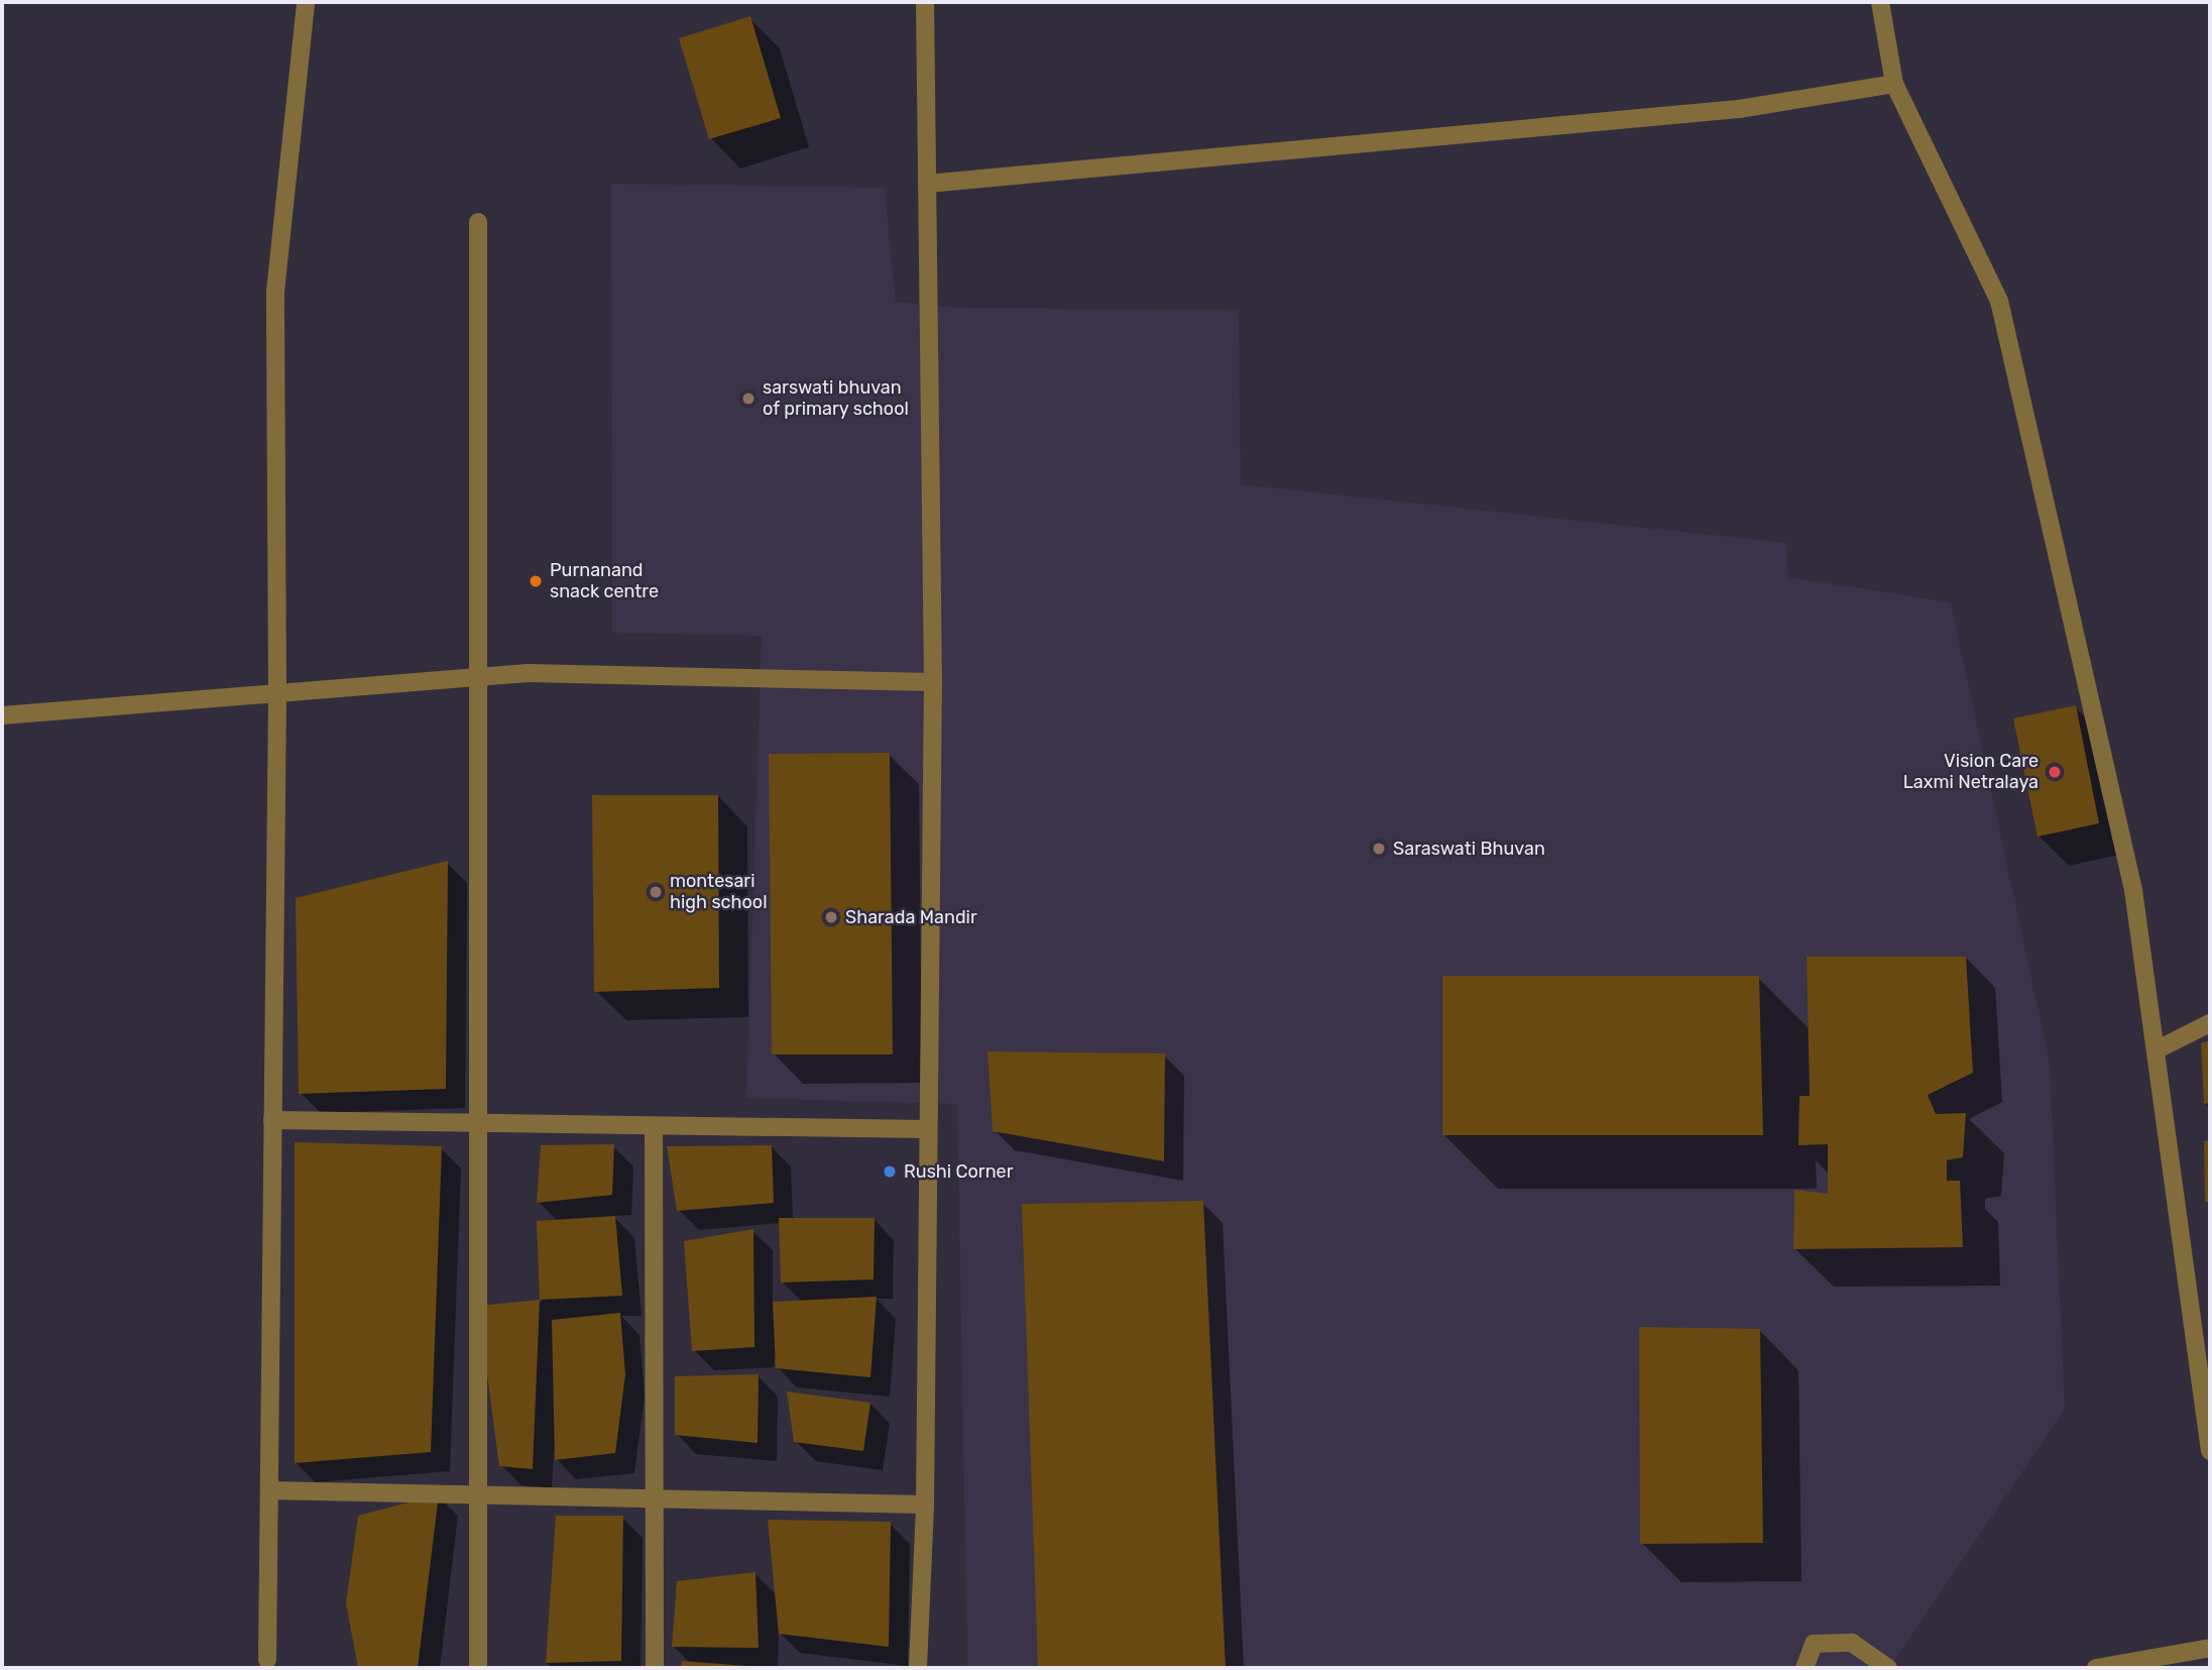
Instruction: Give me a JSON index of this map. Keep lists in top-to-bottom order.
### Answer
{
  "places": [
    "sarswati bhuvan of primary school",
    "Purnanand snack centre",
    "Vision Care Laxmi Netralaya",
    "Saraswati Bhuvan",
    "montesari high school",
    "Sharada Mandir",
    "Rushi Corner"
  ]
}
